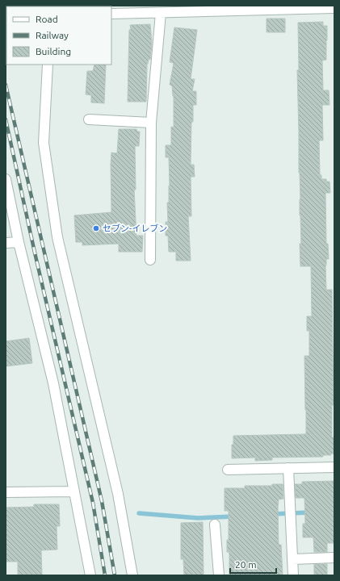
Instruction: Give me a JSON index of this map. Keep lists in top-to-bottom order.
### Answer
{
  "places": ["セブン-イレブン"],
  "legend": ["Road", "Railway", "Building"],
  "scale_bar": "20 m"
}
